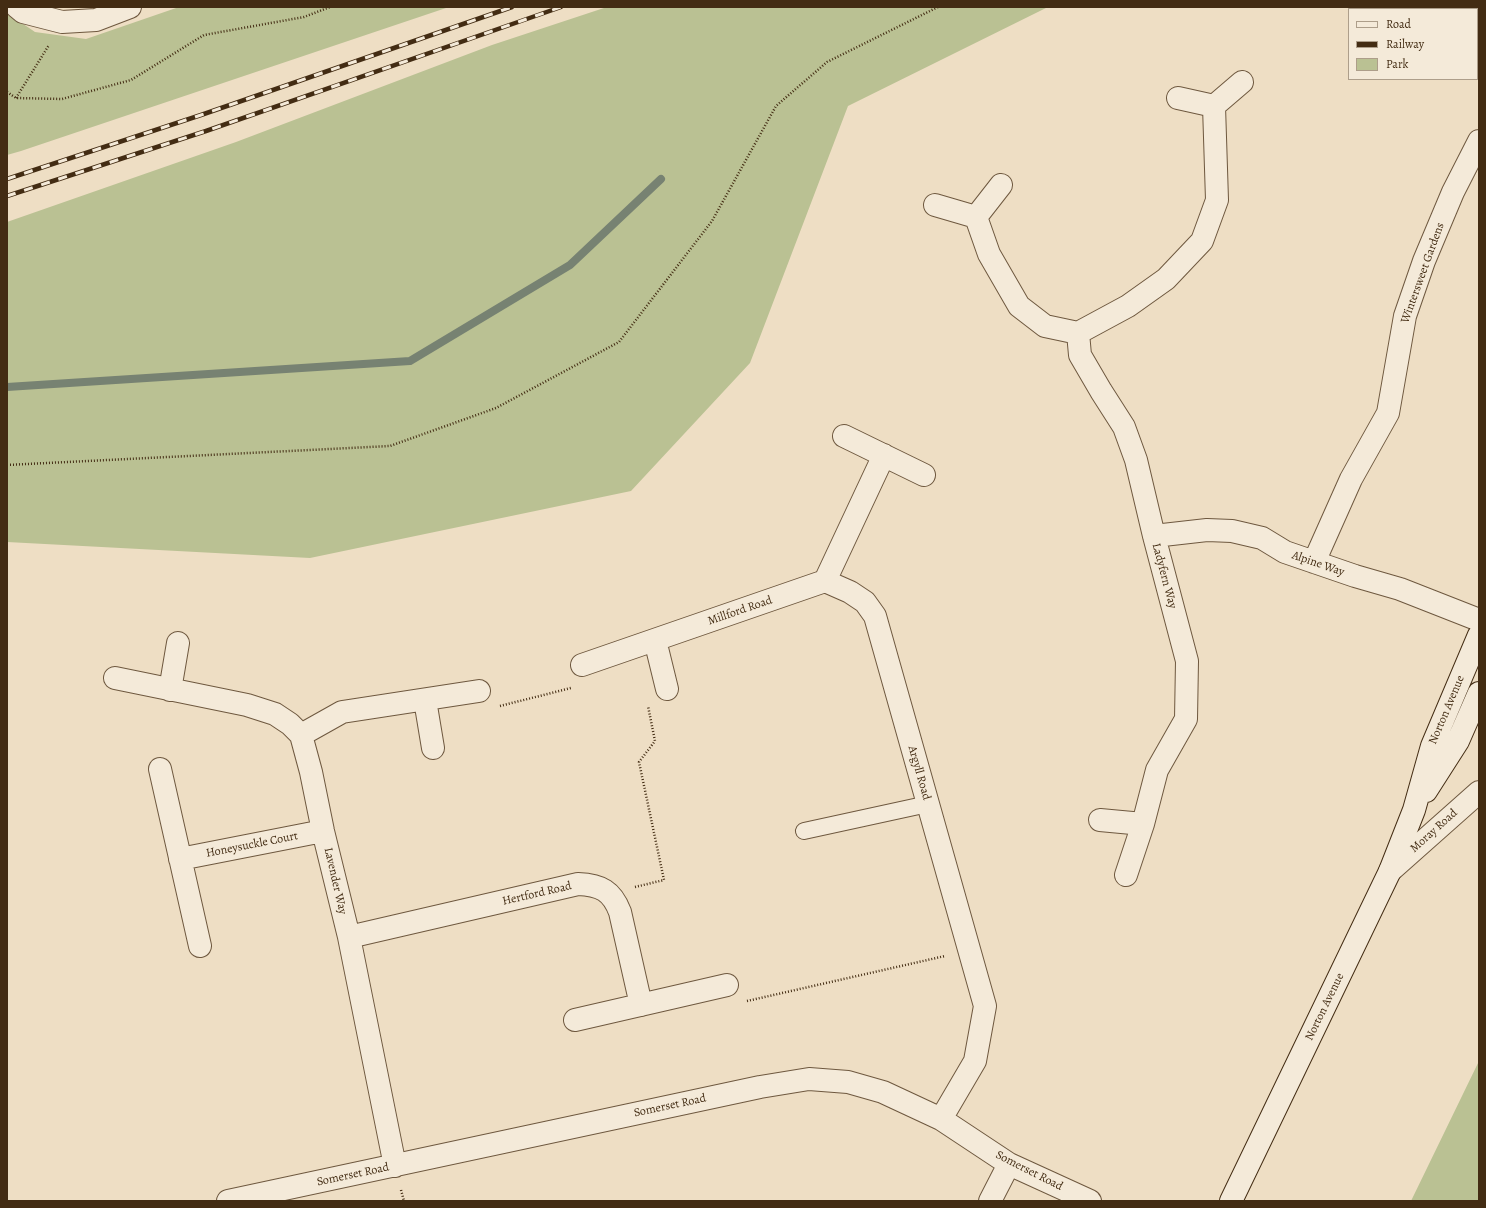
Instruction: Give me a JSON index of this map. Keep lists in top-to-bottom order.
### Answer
{
  "streets": {
    "street": [
      "Wintersweet Gardens",
      "Alpine Way",
      "Ladyfern Way",
      "Millford Road",
      "Norton Avenue",
      "Argyll Road",
      "Moray Road",
      "Honeysuckle Court",
      "Lavender Way",
      "Hertford Road",
      "Somerset Road"
    ]
  },
  "crossings": [
    ["Wintersweet Gardens", "Alpine Way"],
    ["Alpine Way", "Ladyfern Way"],
    ["Millford Road", "Argyll Road"],
    ["Norton Avenue", "Moray Road"],
    ["Argyll Road", "Somerset Road"],
    ["Honeysuckle Court", "Lavender Way"],
    ["Lavender Way", "Hertford Road"],
    ["Lavender Way", "Somerset Road"]
  ],
  "legend": ["Road", "Railway", "Park"]
}
